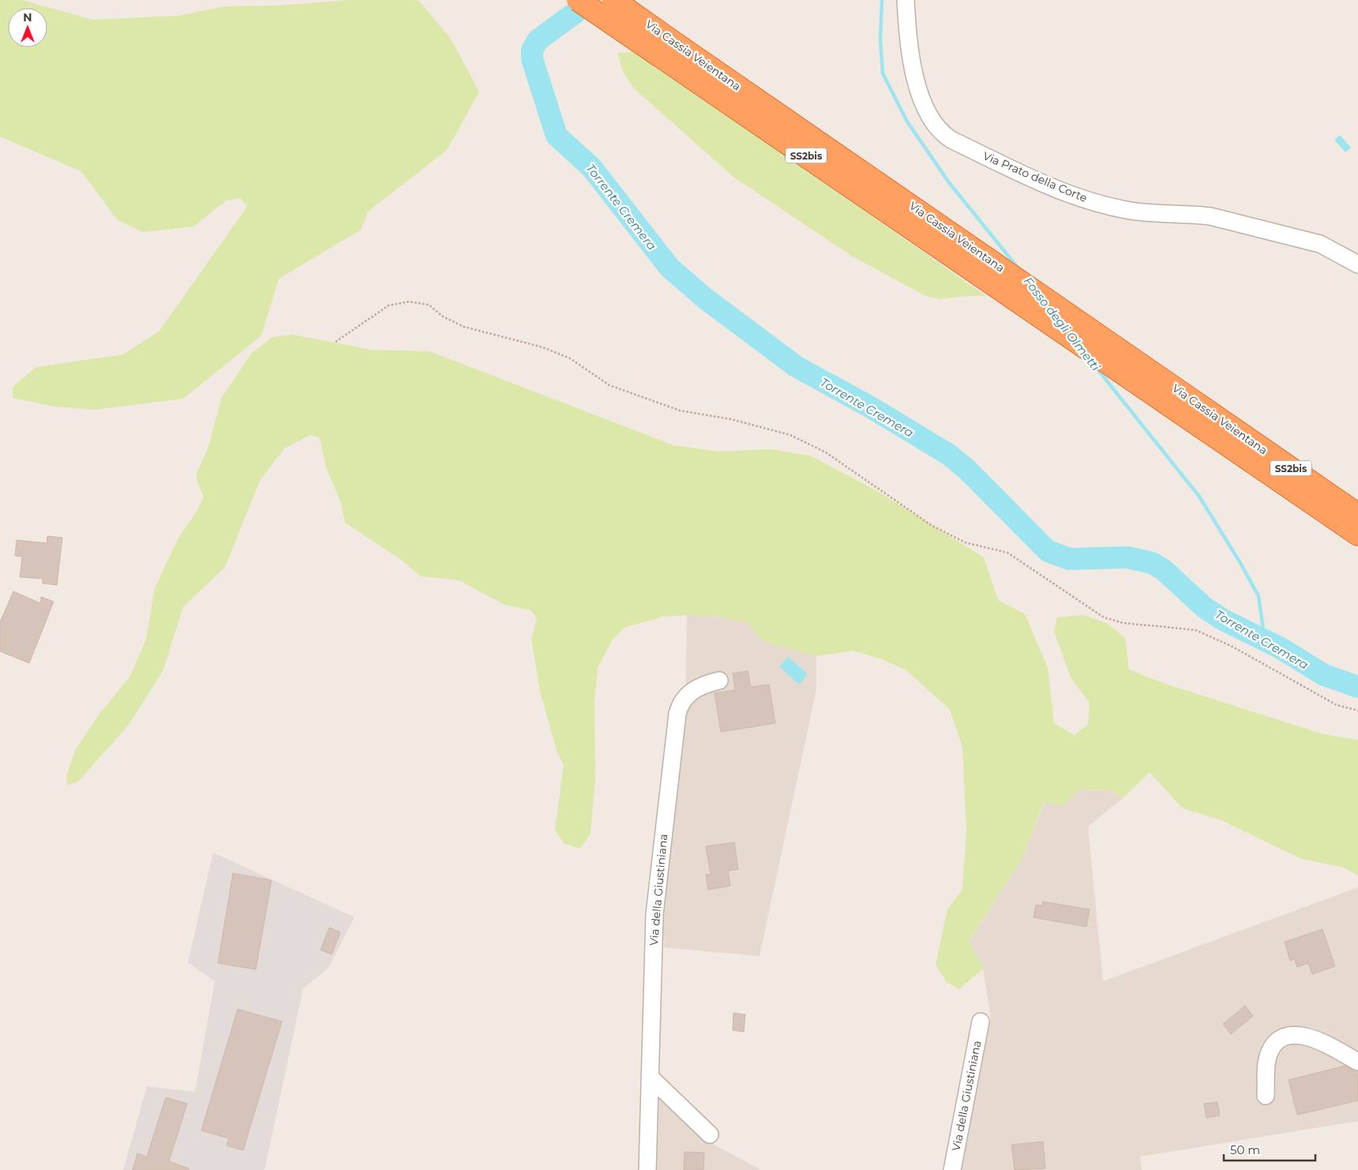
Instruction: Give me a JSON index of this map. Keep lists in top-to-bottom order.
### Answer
{
  "streets": {
    "highway": ["Via Cassia Veientana", "SS2bis"],
    "street": ["Via Prato della Corte", "Via della Giustiniana"]
  },
  "crossings": [
    ["Via Cassia Veientana", "SS2bis"]
  ],
  "water": ["Torrente Cremera", "Fosso degli Olmetti"],
  "scale_bar": "50 m",
  "north": "top"
}
